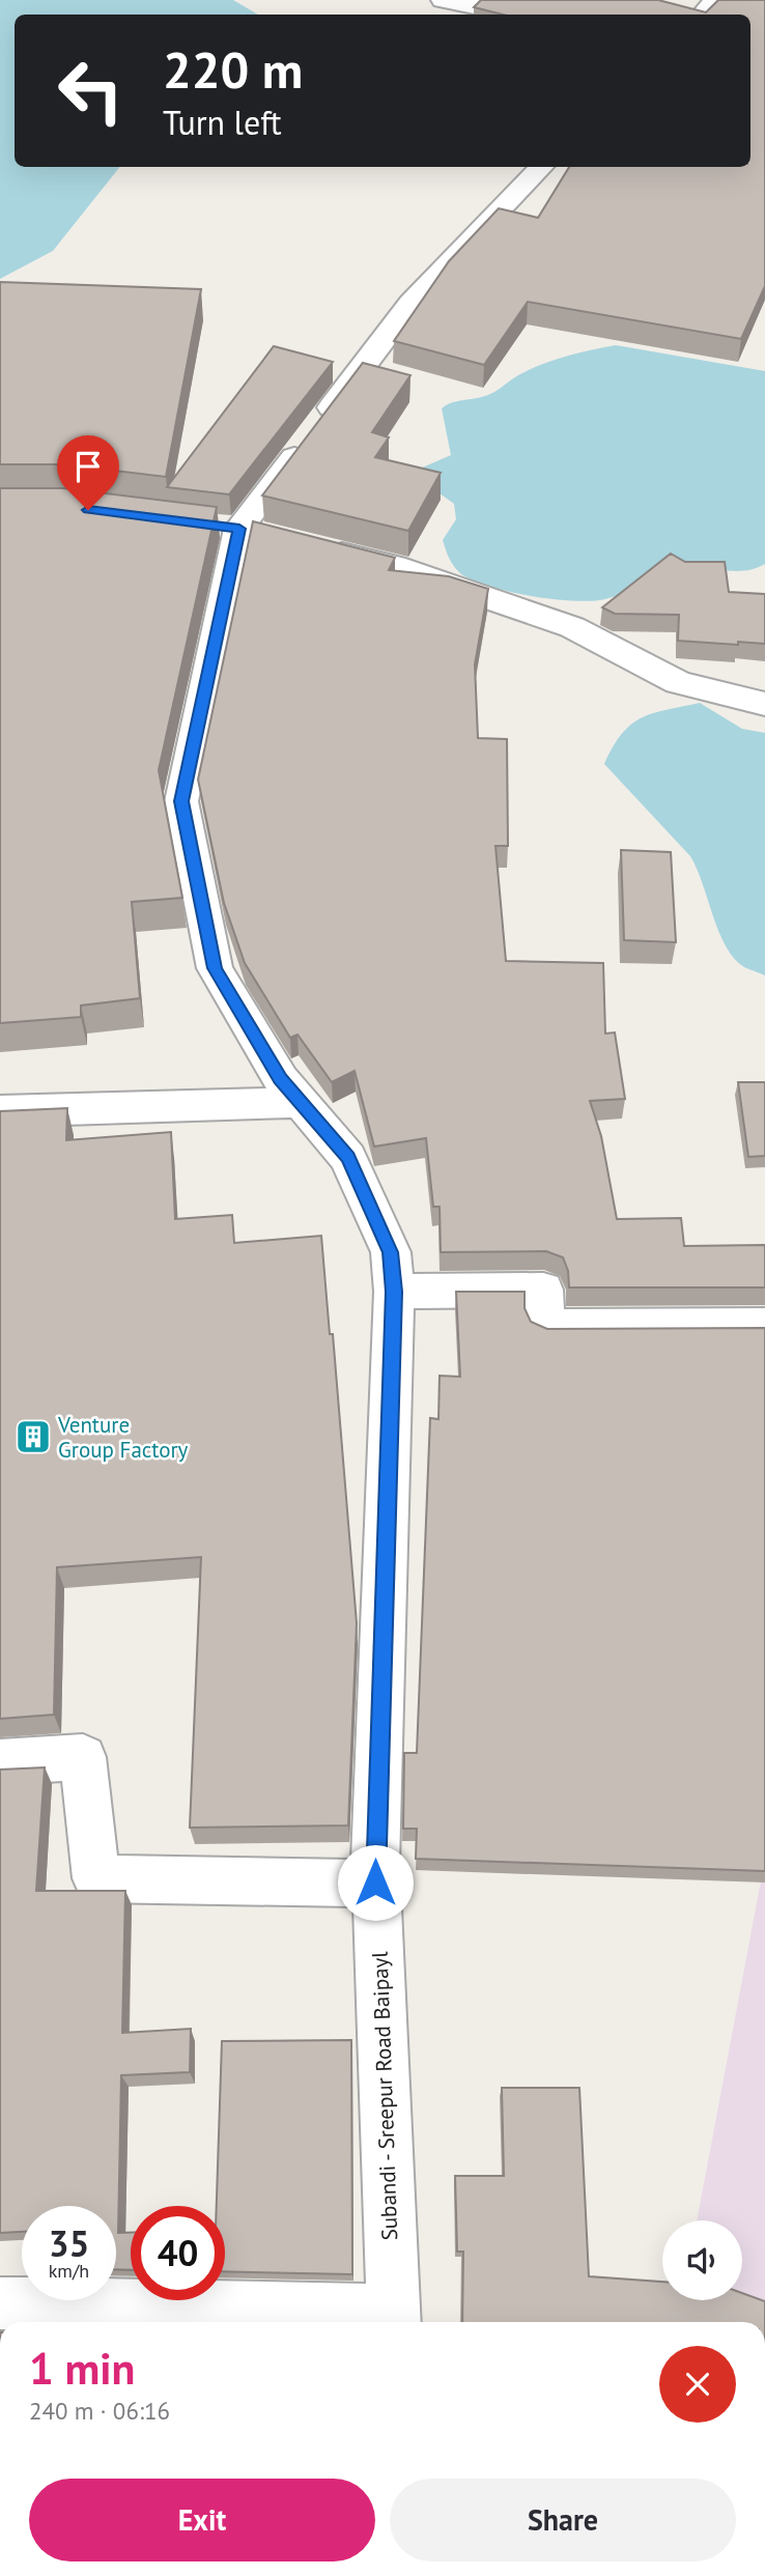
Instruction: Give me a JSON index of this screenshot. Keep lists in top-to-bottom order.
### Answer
{
  "streets": {
    "street": ["Subandi - Sreepur Road Baipayl"]
  },
  "places": {
    "building": ["Venture Group Factory"]
  },
  "page": {
    "turn": ["220 m", "Turn left"],
    "speed": "35 km/h",
    "limit": "40",
    "heading": ["1 min", "240 m · 06:16"],
    "buttons": ["Exit", "Share"]
  }
}
